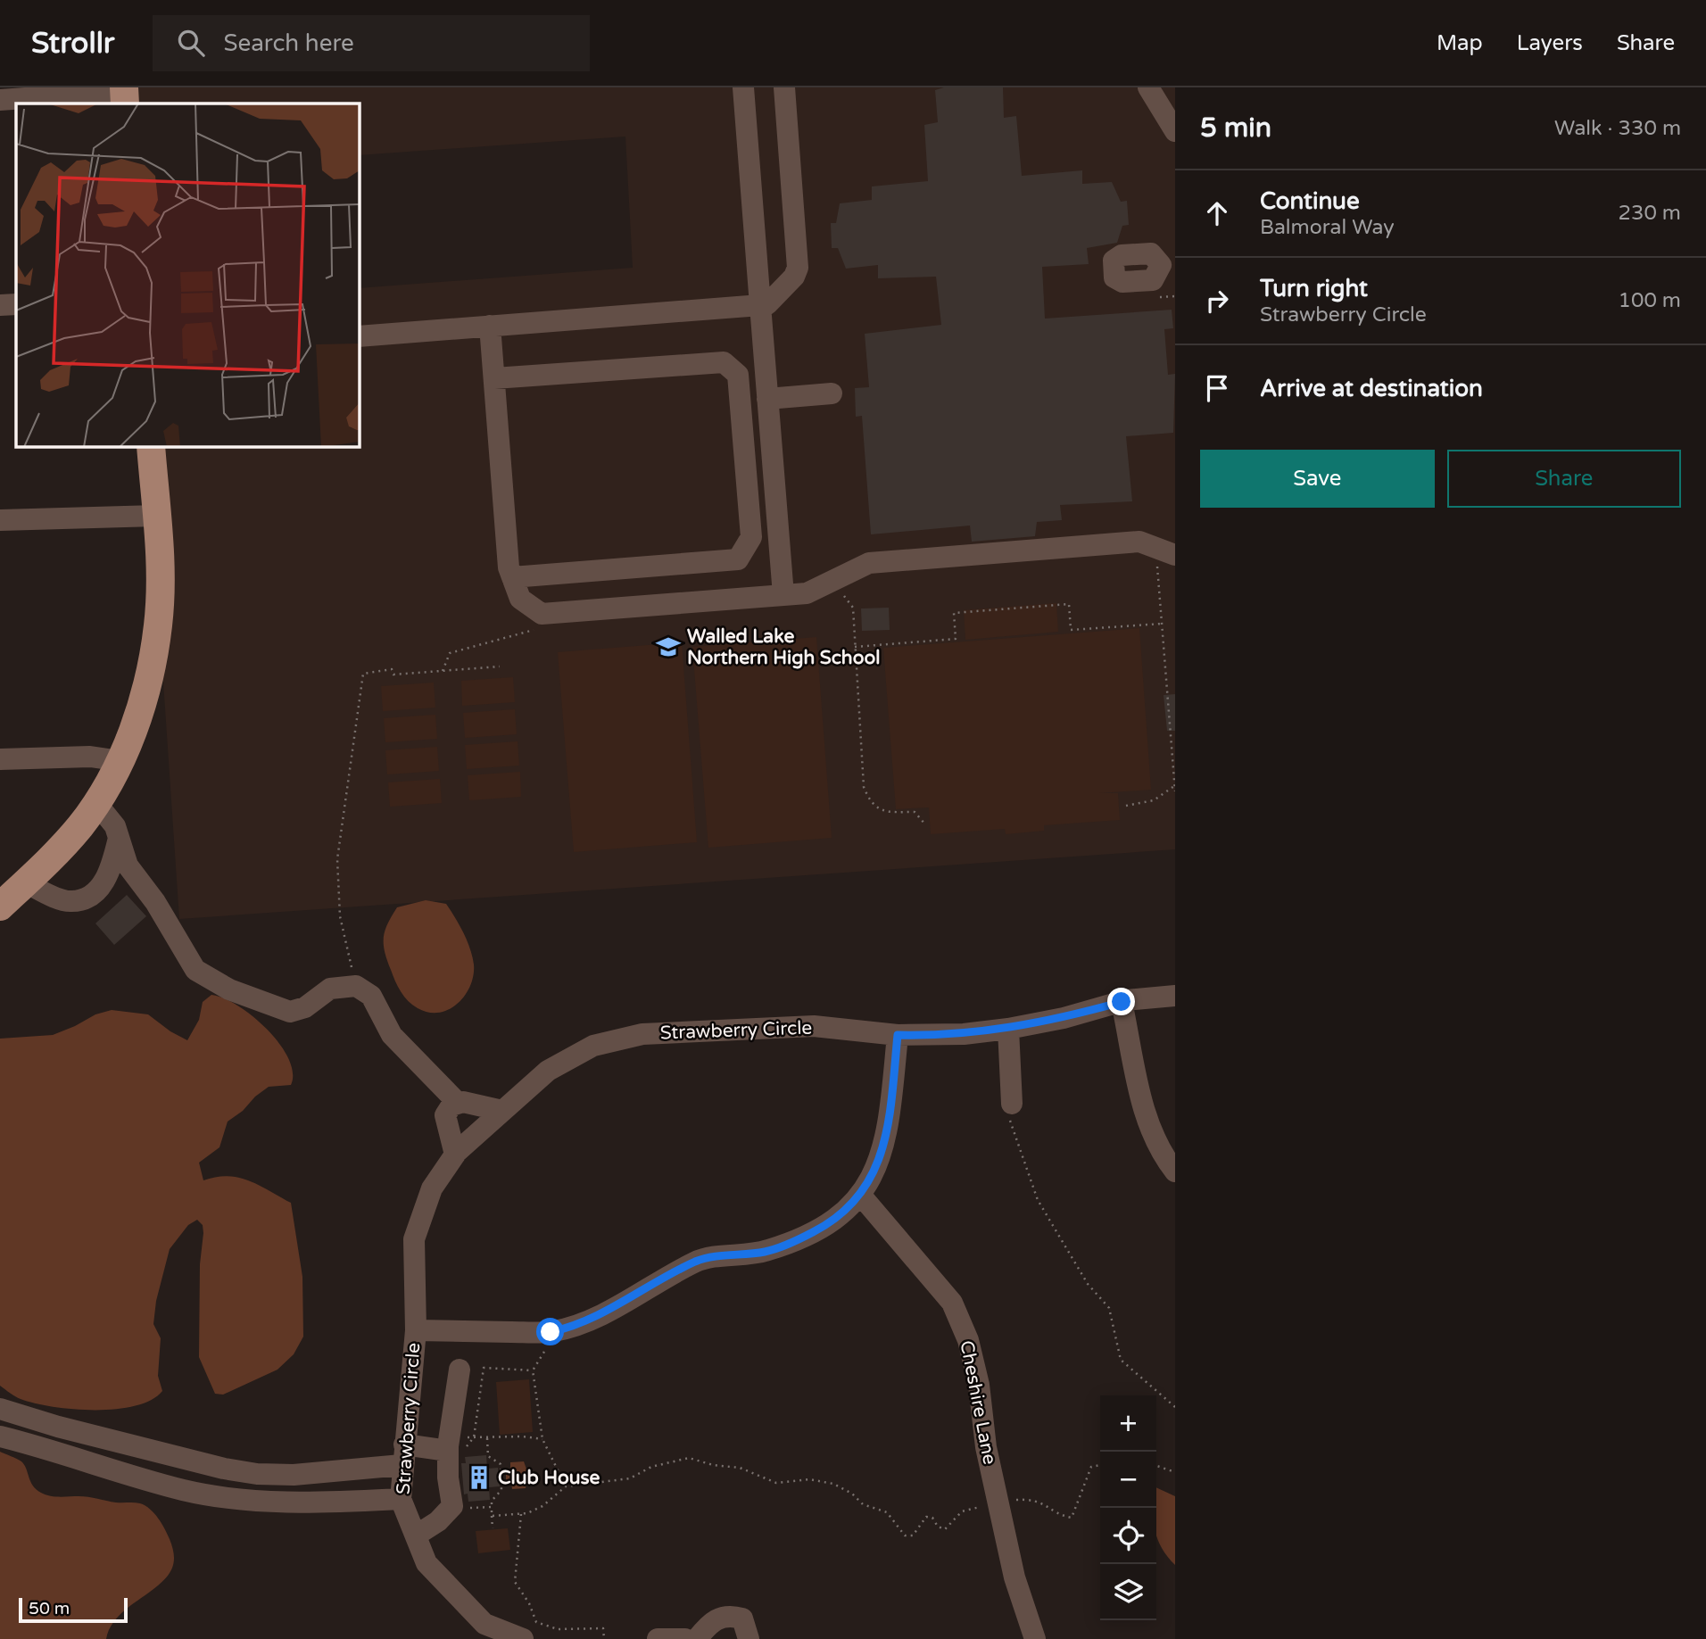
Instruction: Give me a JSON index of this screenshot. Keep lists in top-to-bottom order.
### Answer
{
  "streets": {
    "street": ["Strawberry Circle", "Cheshire Lane"]
  },
  "places": {
    "school or university": ["Walled Lake Northern High School"],
    "building": ["Club House"]
  },
  "scale_bar": "50 m",
  "page": {
    "header": "Strollr",
    "search": "Search here",
    "nav": ["Map", "Layers", "Share"],
    "heading": ["5 min", "Walk · 330 m"],
    "list": [
      ["Continue", "Balmoral Way", "230 m"],
      ["Turn right", "Strawberry Circle", "100 m"],
      "Arrive at destination"
    ],
    "buttons": ["Save", "Share"],
    "map_buttons": ["+", "−"],
    "scale": "50 m"
  }
}
